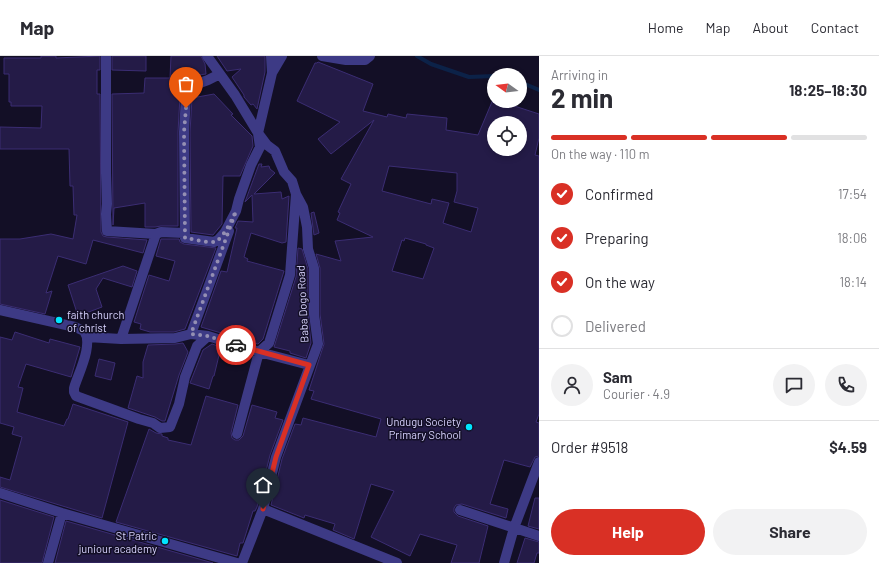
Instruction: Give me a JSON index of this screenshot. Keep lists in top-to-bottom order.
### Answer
{
  "streets": {
    "street": ["Baba Dogo Road"]
  },
  "places": ["faith church of christ", "Undugu Society Primary School", "St Patric juniour academy"],
  "north": "left",
  "page": {
    "header": "Map",
    "nav": [
      "Home",
      "Map",
      "About",
      "Contact"
    ],
    "heading": ["2 min", "Arriving in", "18:25–18:30"],
    "panel": [
      "Sam",
      "Courier · 4.9",
      "Order #9518",
      "$4.59"
    ],
    "bar": "On the way · 110 m",
    "list": [
      ["Confirmed", "17:54"],
      ["Preparing", "18:06"],
      ["On the way", "18:14"],
      "Delivered"
    ],
    "buttons": ["Help", "Share"]
  }
}
